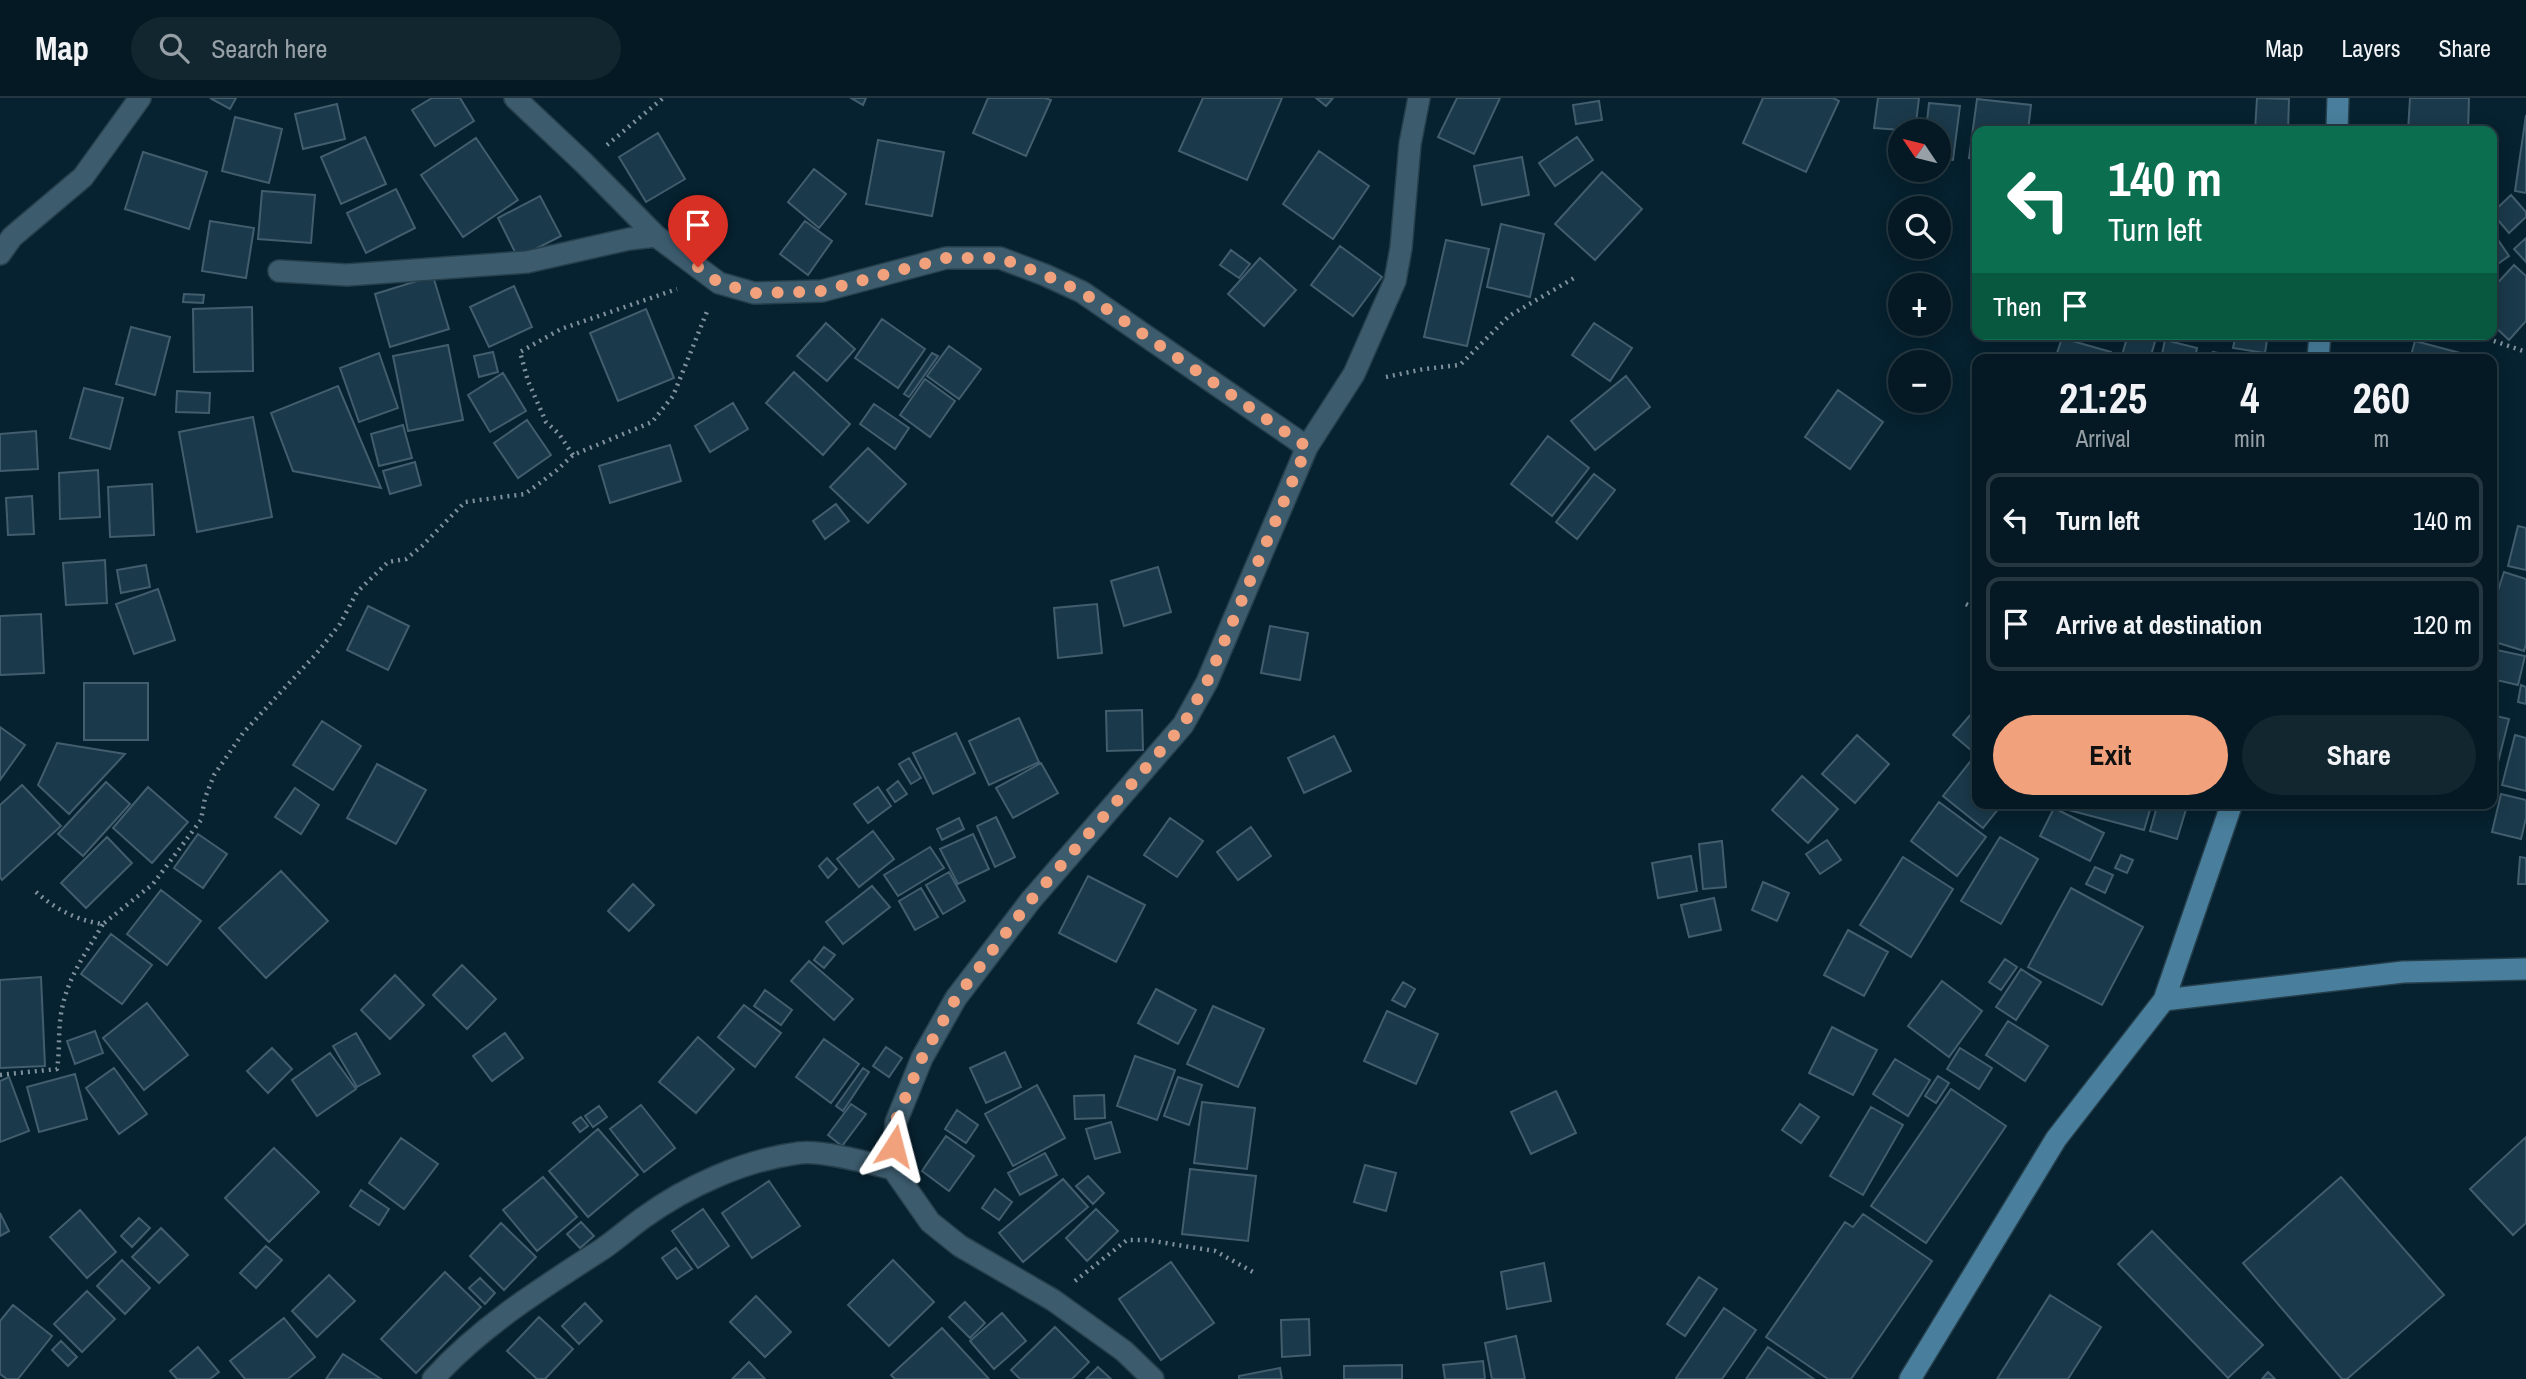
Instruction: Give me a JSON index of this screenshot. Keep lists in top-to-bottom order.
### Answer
{
  "north": "top left",
  "page": {
    "header": "Map",
    "search": "Search here",
    "nav": ["Map", "Layers", "Share"],
    "map_buttons": ["+", "−"],
    "turn": ["140 m", "Turn left"],
    "then": "Then",
    "eta": [
      "21:25",
      "Arrival",
      "4",
      "min",
      "260",
      "m"
    ],
    "list": [
      {
        "name": "Turn left",
        "value": "140 m"
      },
      {
        "name": "Arrive at destination",
        "value": "120 m"
      }
    ],
    "buttons": ["Exit", "Share"]
  }
}
